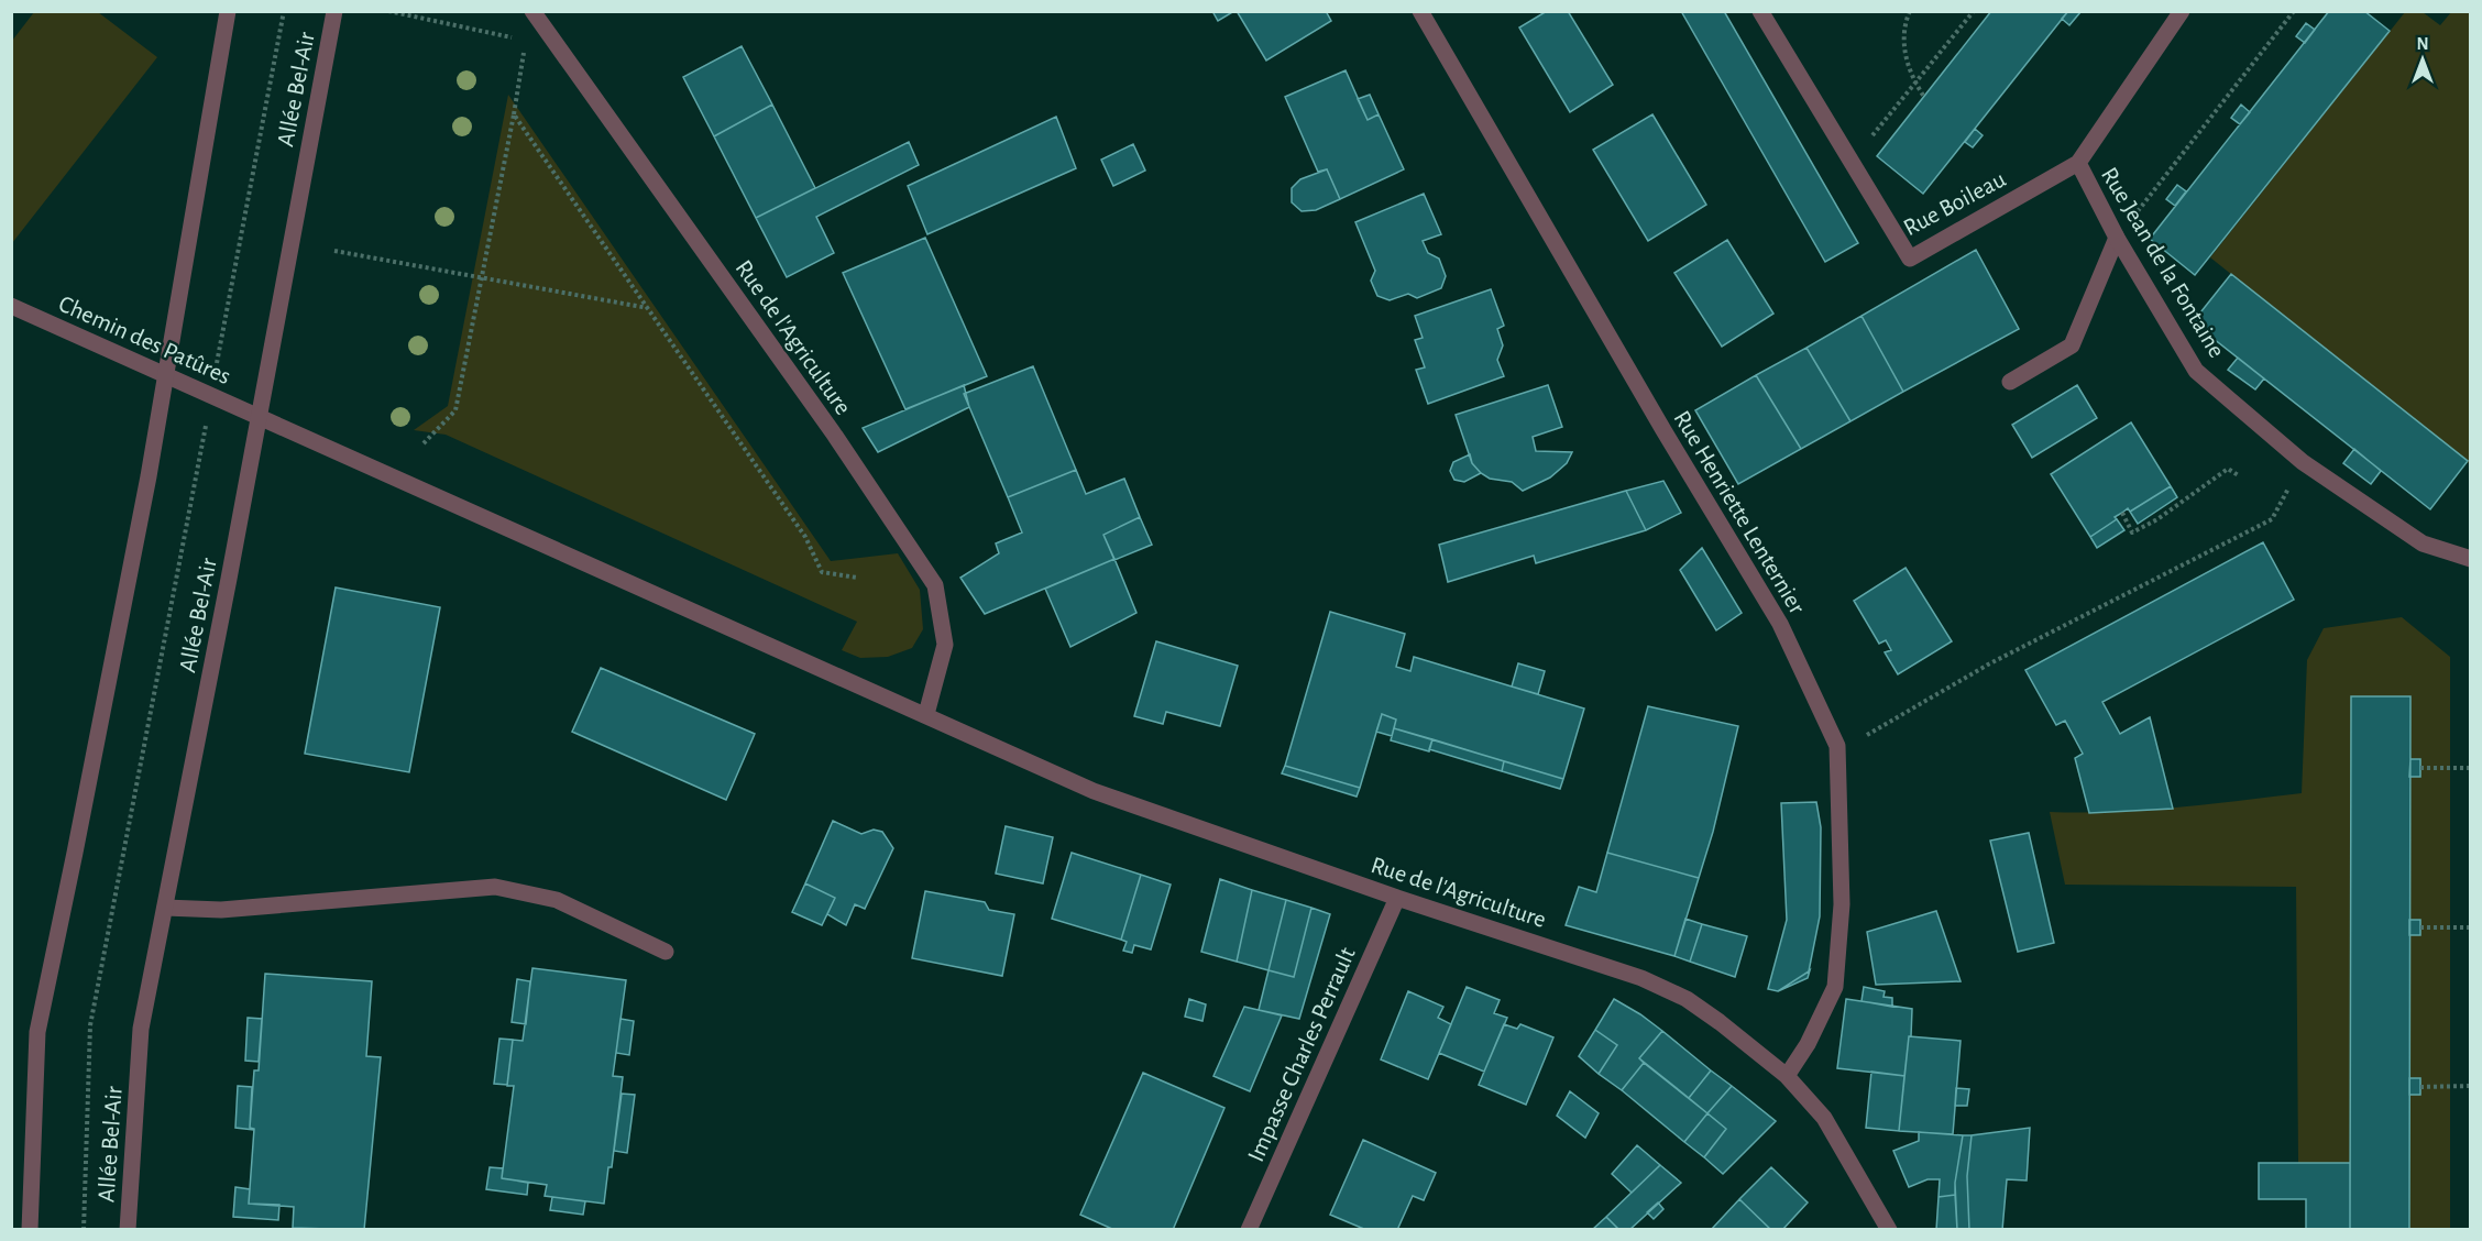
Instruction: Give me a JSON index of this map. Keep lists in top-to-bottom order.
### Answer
{
  "streets": {
    "street": [
      "Allée Bel-Air",
      "Rue Boileau",
      "Rue Jean de la Fontaine",
      "Rue de l'Agriculture",
      "Chemin des Patûres",
      "Rue Henriette Lenternier",
      "Impasse Charles Perrault"
    ]
  },
  "crossings": [
    ["Allée Bel-Air", "Rue de l'Agriculture"],
    ["Allée Bel-Air", "Chemin des Patûres"],
    ["Rue Boileau", "Rue Jean de la Fontaine"],
    ["Rue de l'Agriculture", "Chemin des Patûres"],
    ["Rue de l'Agriculture", "Rue Henriette Lenternier"],
    ["Rue de l'Agriculture", "Impasse Charles Perrault"]
  ],
  "north": "top"
}
